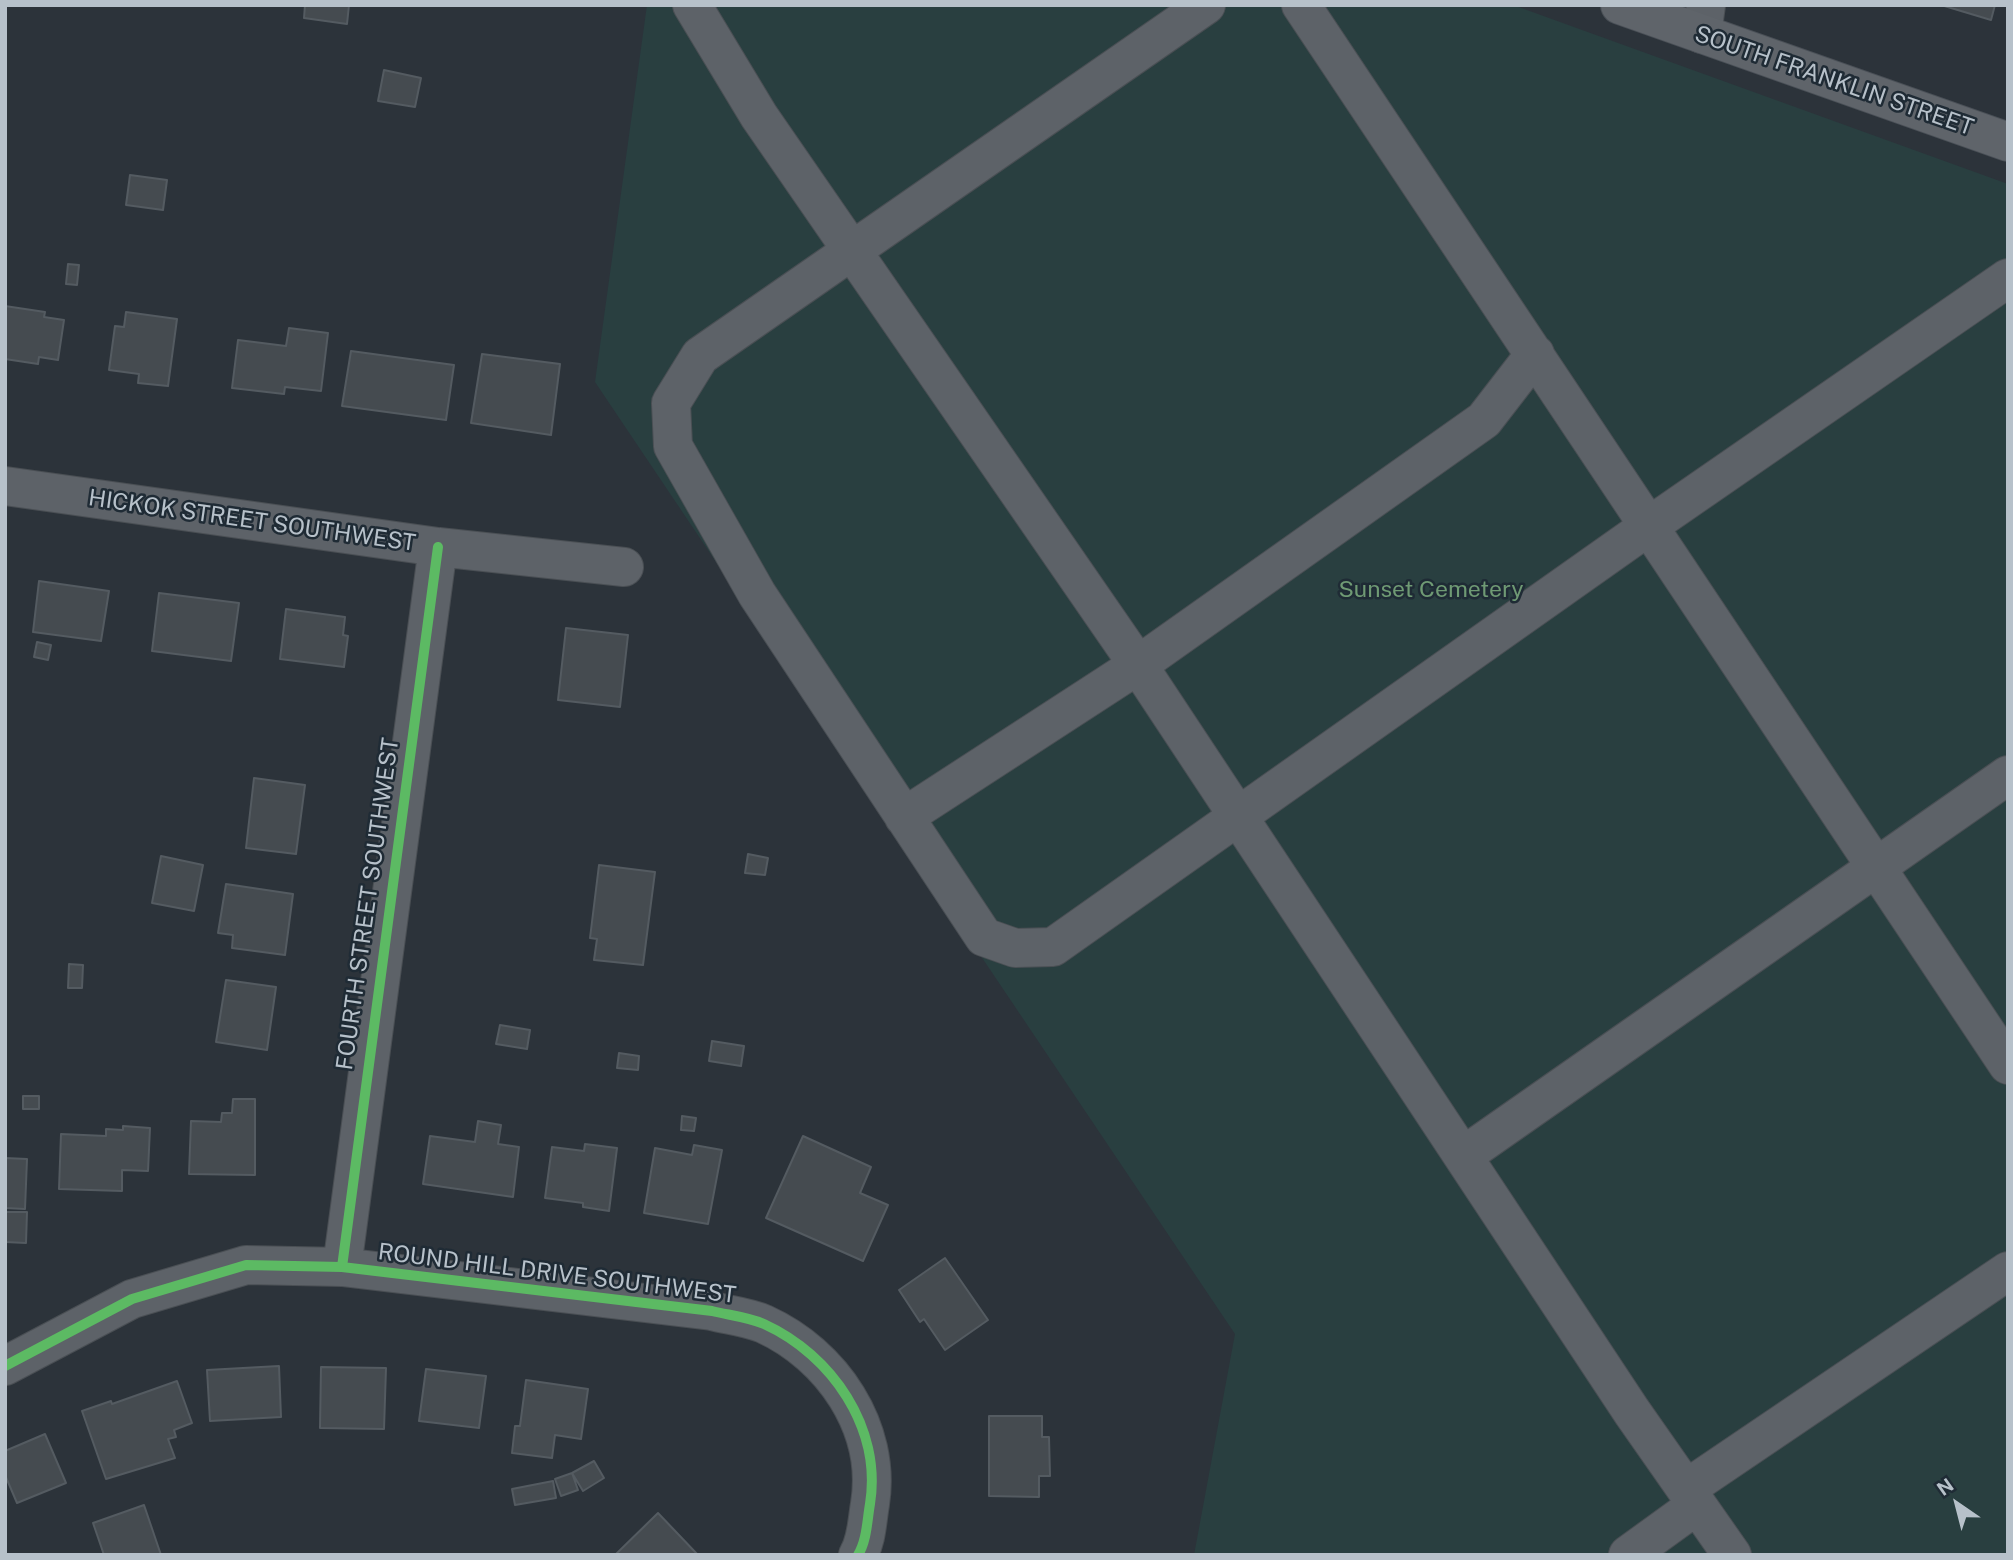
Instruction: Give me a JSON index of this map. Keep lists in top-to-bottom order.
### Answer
{
  "streets": {
    "main road": ["SOUTH FRANKLIN STREET"],
    "street": ["HICKOK STREET SOUTHWEST", "FOURTH STREET SOUTHWEST", "ROUND HILL DRIVE SOUTHWEST"]
  },
  "crossings": [
    ["HICKOK STREET SOUTHWEST", "FOURTH STREET SOUTHWEST"],
    ["FOURTH STREET SOUTHWEST", "ROUND HILL DRIVE SOUTHWEST"]
  ],
  "parks": ["Sunset Cemetery"],
  "north": "top left"
}
